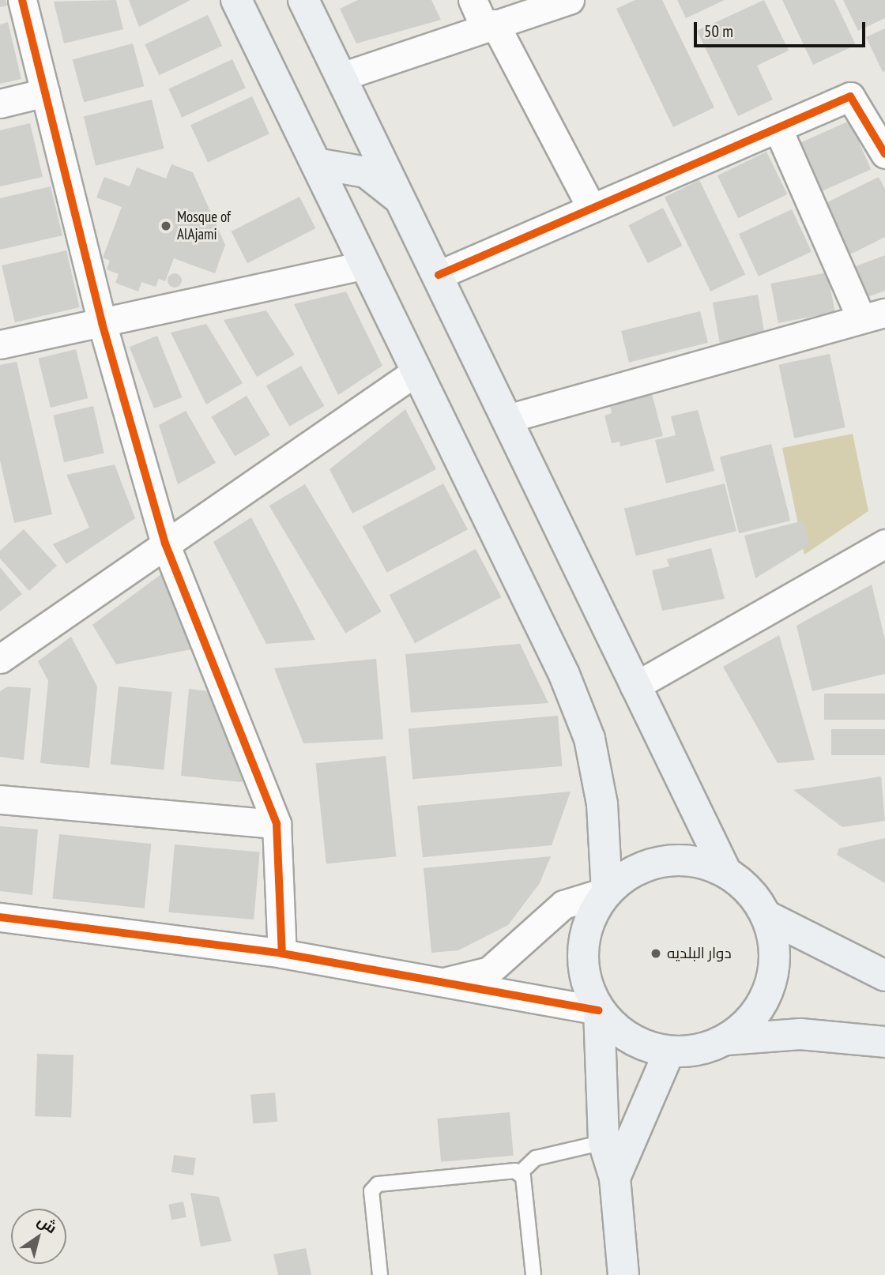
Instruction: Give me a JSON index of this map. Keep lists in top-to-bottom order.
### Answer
{
  "places": ["Mosque of AlAjami", "دوار البلديه"],
  "scale_bar": "50 m",
  "north": "top right"
}
